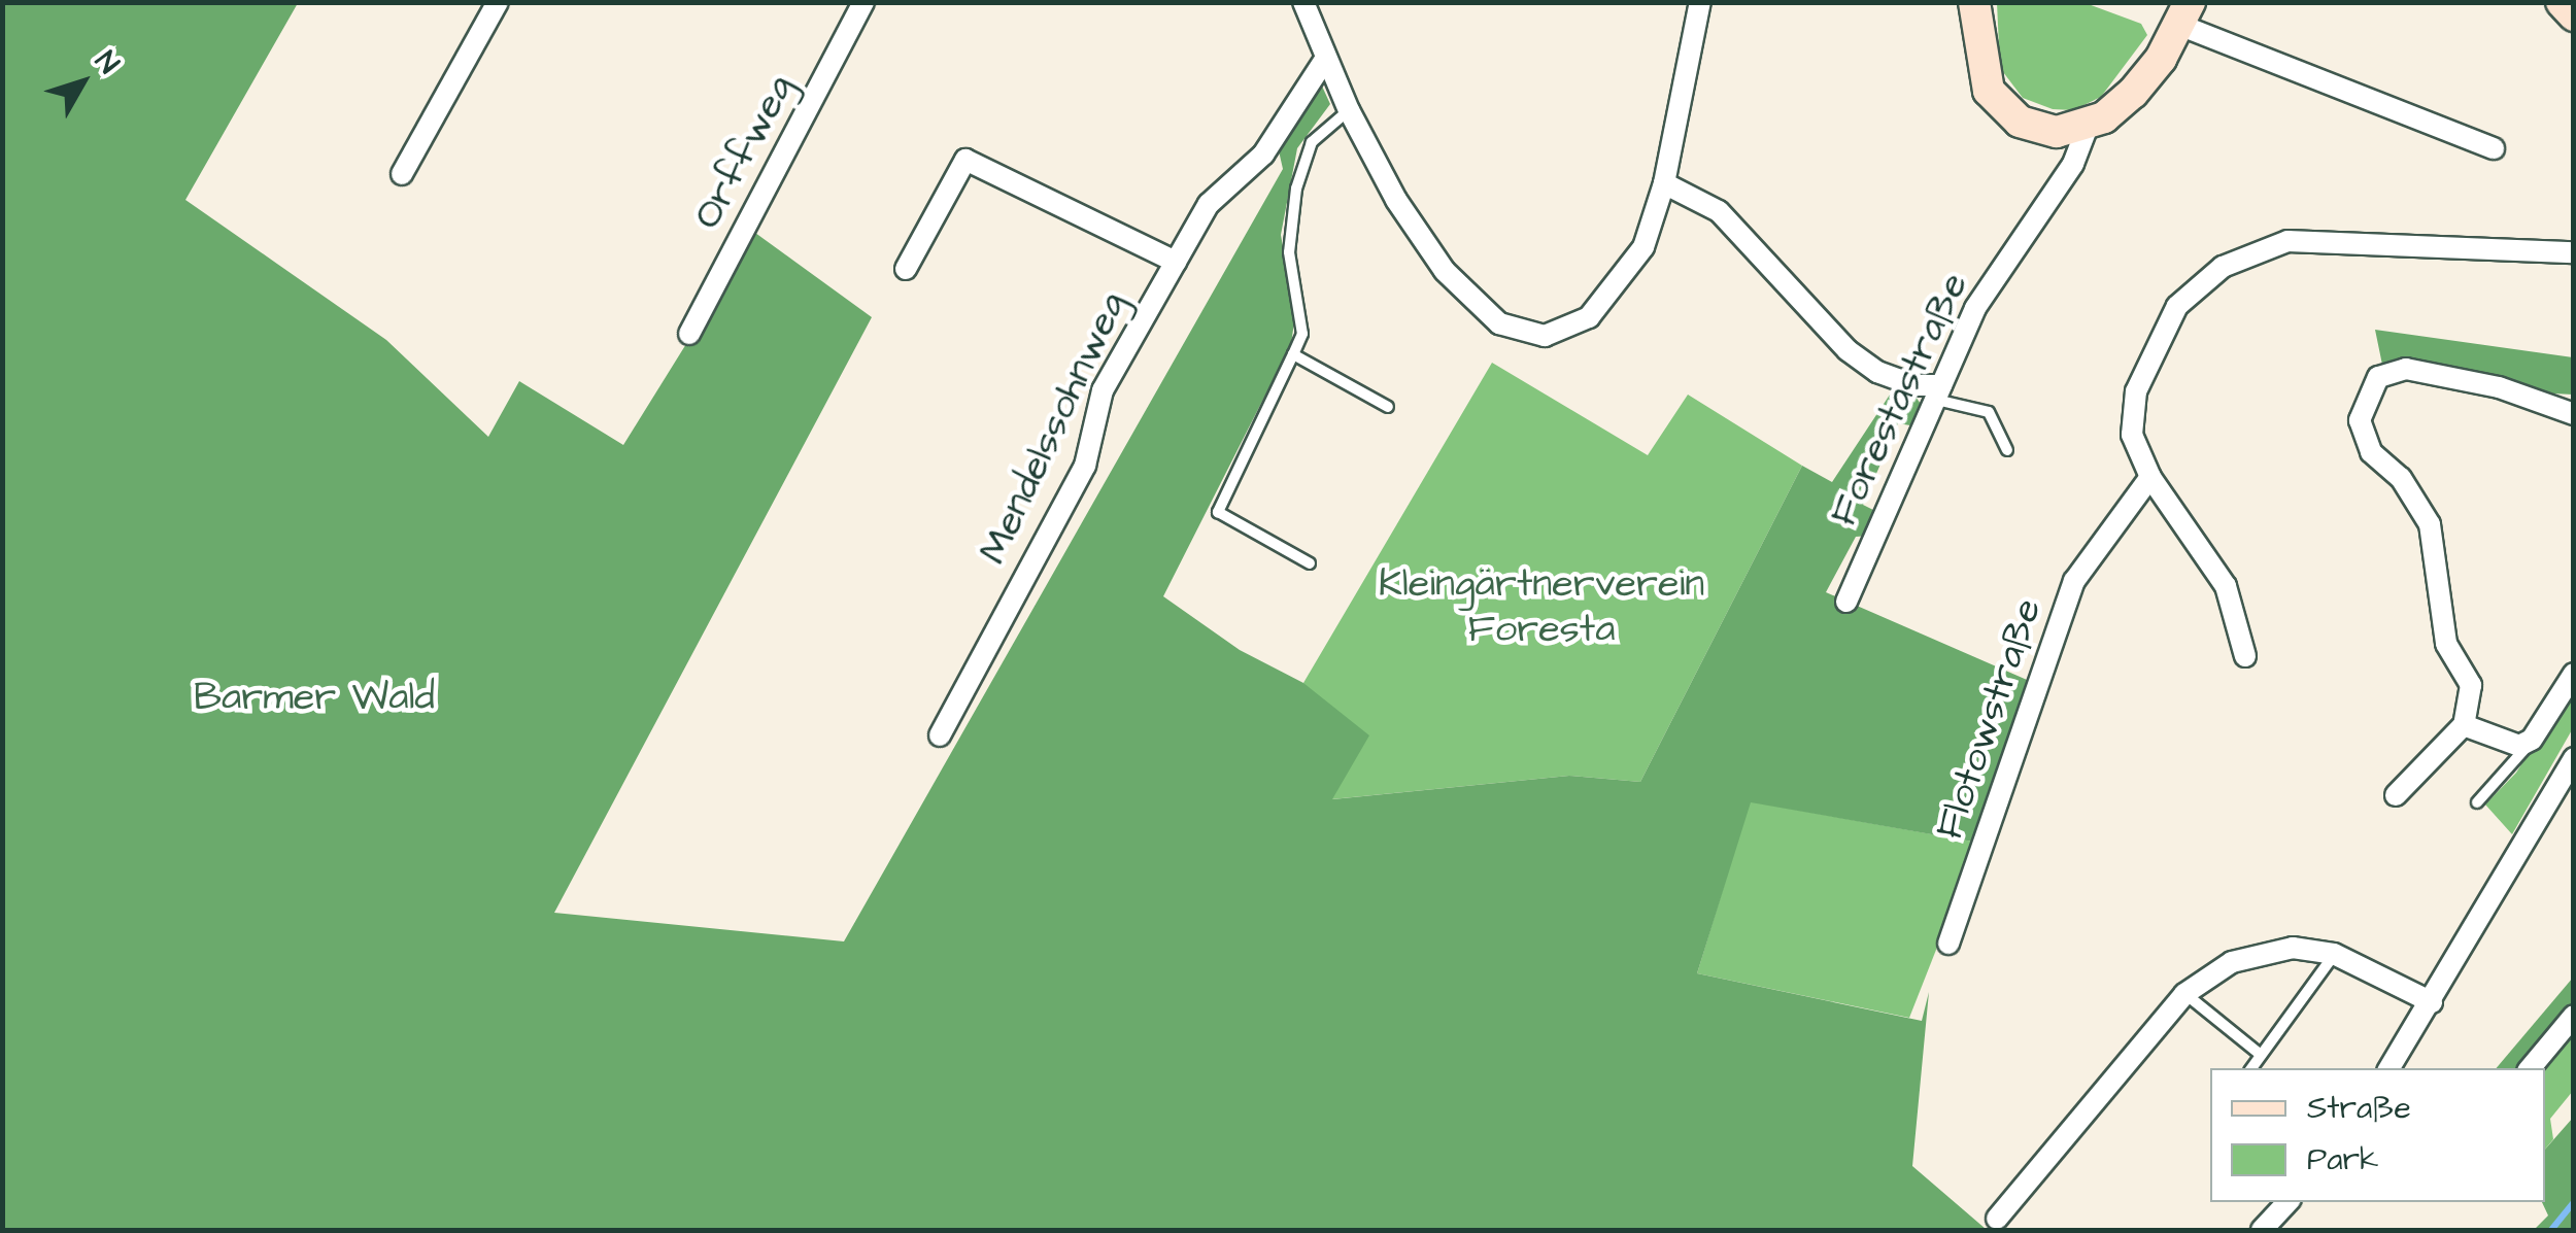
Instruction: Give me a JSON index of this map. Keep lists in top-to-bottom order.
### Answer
{
  "streets": {
    "street": [
      "Orffweg",
      "Forestastraße",
      "Mendelssohnweg",
      "Flotowstraße"
    ]
  },
  "parks": ["Kleingärtnerverein Foresta", "Barmer Wald"],
  "legend": ["Straße", "Park"],
  "north": "top right"
}
